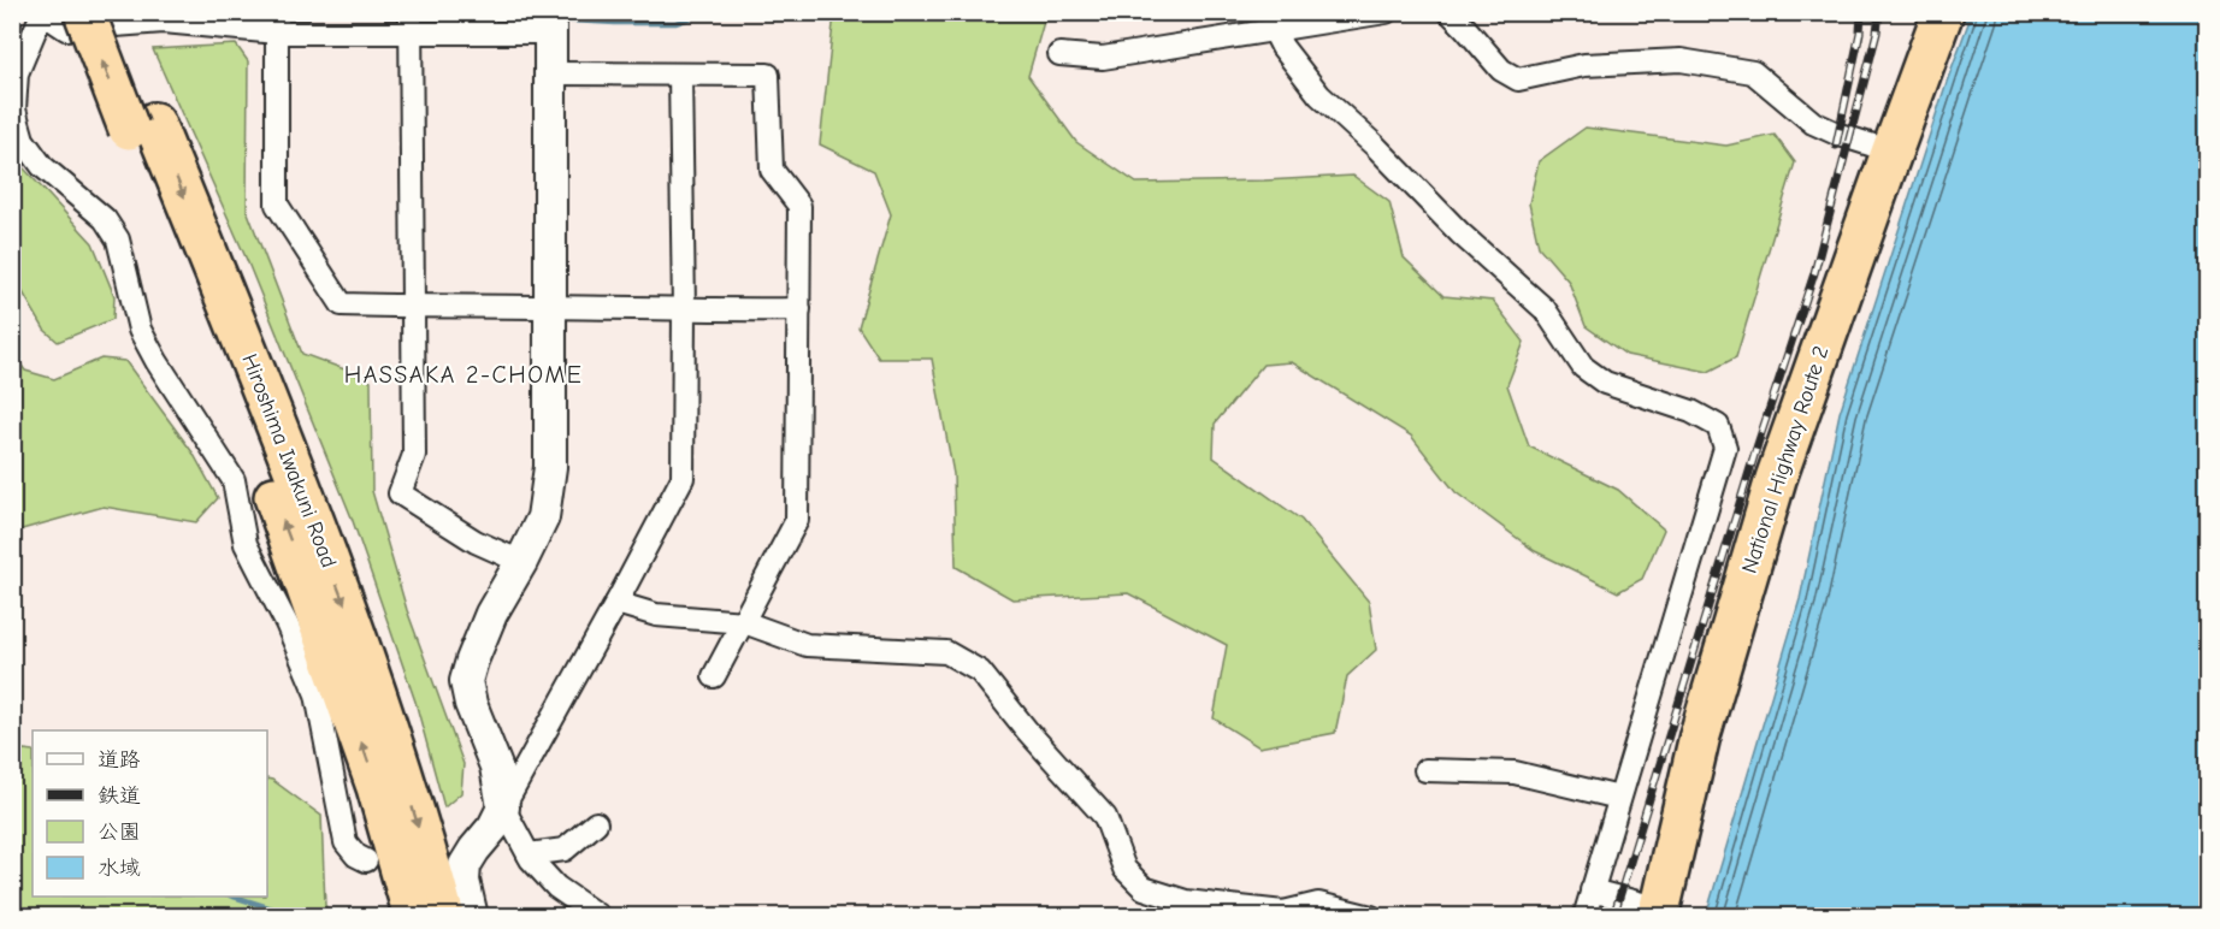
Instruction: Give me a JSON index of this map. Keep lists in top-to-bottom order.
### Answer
{
  "streets": {
    "highway": ["National Highway Route 2", "Hiroshima Iwakuni Road"]
  },
  "districts": ["HASSAKA 2-CHOME"],
  "legend": [
    "道路",
    "鉄道",
    "公園",
    "水域"
  ]
}
